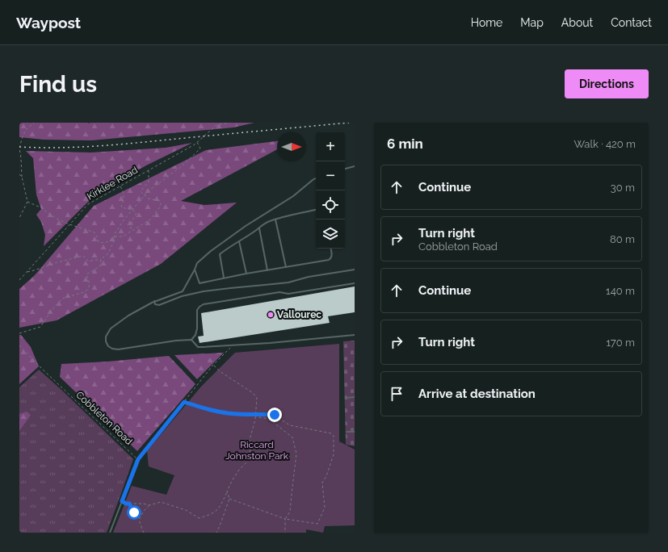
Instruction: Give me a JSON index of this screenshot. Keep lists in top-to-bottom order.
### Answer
{
  "streets": {
    "path": ["Kirklee Road", "Cobbleton Road"]
  },
  "parks": ["Riccard Johnston Park"],
  "places": ["Vallourec"],
  "north": "right",
  "page": {
    "header": "Waypost",
    "nav": [
      "Home",
      "Map",
      "About",
      "Contact"
    ],
    "buttons": "Directions",
    "title": "Find us",
    "heading": ["6 min", "Walk · 420 m"],
    "map_buttons": ["+", "−"],
    "list": [
      ["Continue", "30 m"],
      ["Turn right", "Cobbleton Road", "80 m"],
      ["Continue", "140 m"],
      ["Turn right", "170 m"],
      "Arrive at destination"
    ]
  }
}
